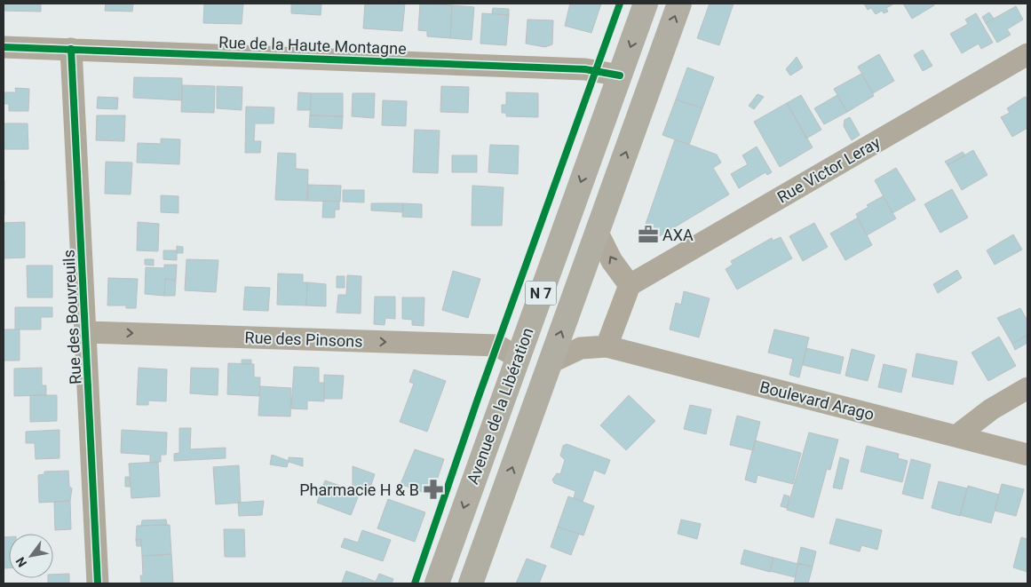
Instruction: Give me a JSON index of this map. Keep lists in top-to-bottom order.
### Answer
{
  "streets": {
    "main road": ["N 7", "Avenue de la Libération"],
    "street": [
      "Rue de la Haute Montagne",
      "Rue Victor Leray",
      "Rue des Bouvreuils",
      "Rue des Pinsons",
      "Boulevard Arago"
    ]
  },
  "crossings": [
    ["Rue de la Haute Montagne", "Rue des Bouvreuils"],
    ["Rue de la Haute Montagne", "Avenue de la Libération"],
    ["Rue des Bouvreuils", "Rue des Pinsons"],
    ["Rue des Pinsons", "Avenue de la Libération"],
    ["Boulevard Arago", "Avenue de la Libération"]
  ],
  "one_way": ["Rue des Pinsons"],
  "places": {
    "office": ["AXA"],
    "pharmacy": ["Pharmacie H & B"]
  },
  "north": "bottom left"
}
